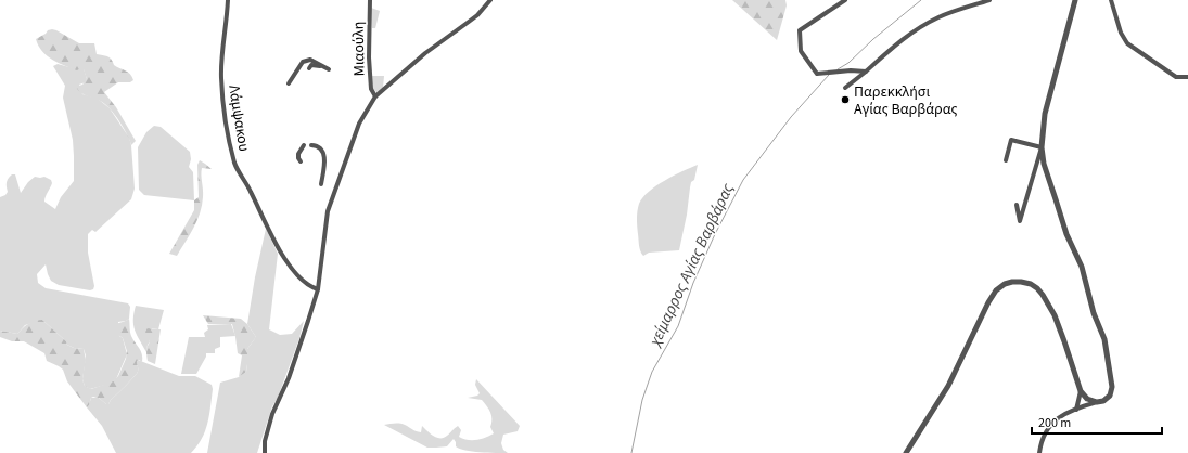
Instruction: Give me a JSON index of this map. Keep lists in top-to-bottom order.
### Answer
{
  "streets": {
    "street": ["Μιαούλη", "Λάμψακου"]
  },
  "water": ["χείμαρρος Αγίας Βαρβάρας"],
  "places": ["Παρεκκλήσι Αγίας Βαρβάρας"],
  "scale_bar": "200 m"
}
